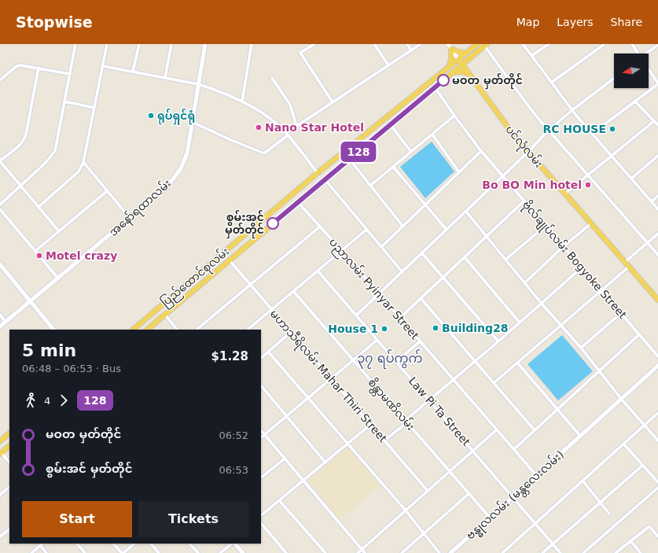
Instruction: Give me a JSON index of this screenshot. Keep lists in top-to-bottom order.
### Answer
{
  "streets": {
    "main road": [
      "ပင်လုံလမ်း",
      "အနော်ရထာလမ်း",
      "ပြည်ထောင်စုလမ်း",
      "ဗန္ဓုလလမ်း (မန္တလေးလမ်း)"
    ],
    "street": [
      "ဗိုလ်ချုပ်လမ်း Bogyoke Street",
      "ပညာလမ်း Pyinyar Street",
      "မဟာသီရိလမ်း Mahar Thiri Street",
      "စိန္တာမဏိလမ်း",
      "Law Pi Ta Street"
    ]
  },
  "crossings": [
    ["ပင်လုံလမ်း", "ပြည်ထောင်စုလမ်း"],
    ["ဗိုလ်ချုပ်လမ်း Bogyoke Street", "ပြည်ထောင်စုလမ်း"],
    ["ပြည်ထောင်စုလမ်း", "ပညာလမ်း Pyinyar Street"],
    ["ပြည်ထောင်စုလမ်း", "မဟာသီရိလမ်း Mahar Thiri Street"],
    ["ပညာလမ်း Pyinyar Street", "ဗန္ဓုလလမ်း (မန္တလေးလမ်း)"],
    ["စိန္တာမဏိလမ်း", "ဗန္ဓုလလမ်း (မန္တလေးလမ်း)"],
    ["Law Pi Ta Street", "ဗန္ဓုလလမ်း (မန္တလေးလမ်း)"]
  ],
  "districts": ["၃၇ ရပ်ကွက်"],
  "places": [
    "မဝတ မှတ်တိုင်",
    "ရုပ်ရှင်ရုံ",
    "Nano Star Hotel",
    "RC HOUSE",
    "Bo BO Min hotel",
    "စွမ်းအင် မှတ်တိုင်",
    "Motel crazy",
    "Building28",
    "House 1"
  ],
  "lines": ["bus line 128"],
  "north": "left",
  "page": {
    "header": "Stopwise",
    "nav": ["Map", "Layers", "Share"],
    "on_map": "128",
    "heading": ["5 min", "06:48 – 06:53 · Bus", "$1.28"],
    "legs": ["4", "128"],
    "list": [
      {
        "name": "မဝတ မှတ်တိုင်",
        "value": "06:52"
      },
      {
        "name": "စွမ်းအင် မှတ်တိုင်",
        "value": "06:53"
      }
    ],
    "buttons": ["Start", "Tickets"]
  }
}
